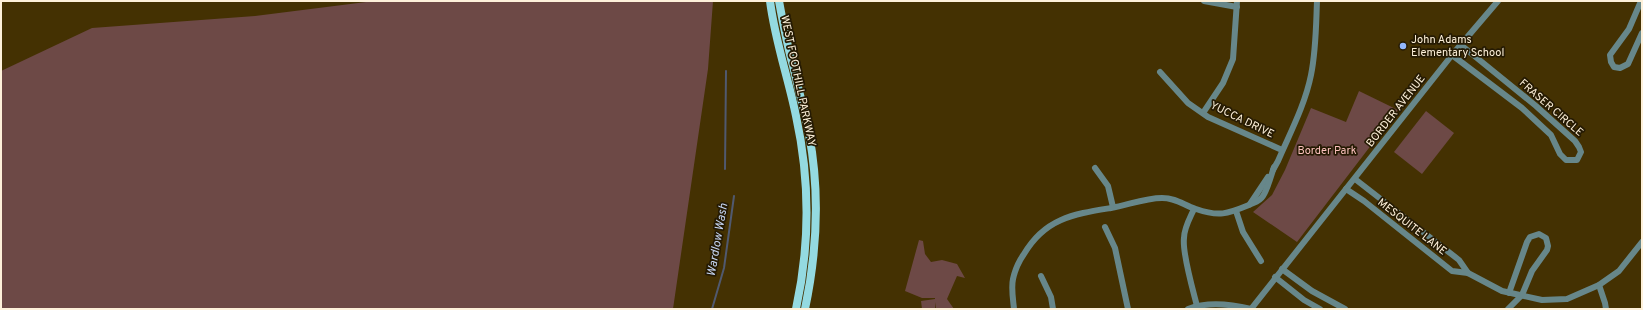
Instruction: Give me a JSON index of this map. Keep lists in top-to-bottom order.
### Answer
{
  "streets": {
    "main road": ["WEST FOOTHILL PARKWAY"],
    "street": [
      "FRASER CIRCLE",
      "BORDER AVENUE",
      "YUCCA DRIVE",
      "MESQUITE LANE"
    ]
  },
  "crossings": [
    ["FRASER CIRCLE", "BORDER AVENUE"],
    ["BORDER AVENUE", "MESQUITE LANE"]
  ],
  "water": ["Wardlow Wash"],
  "parks": ["Border Park"],
  "places": ["John Adams Elementary School"]
}
